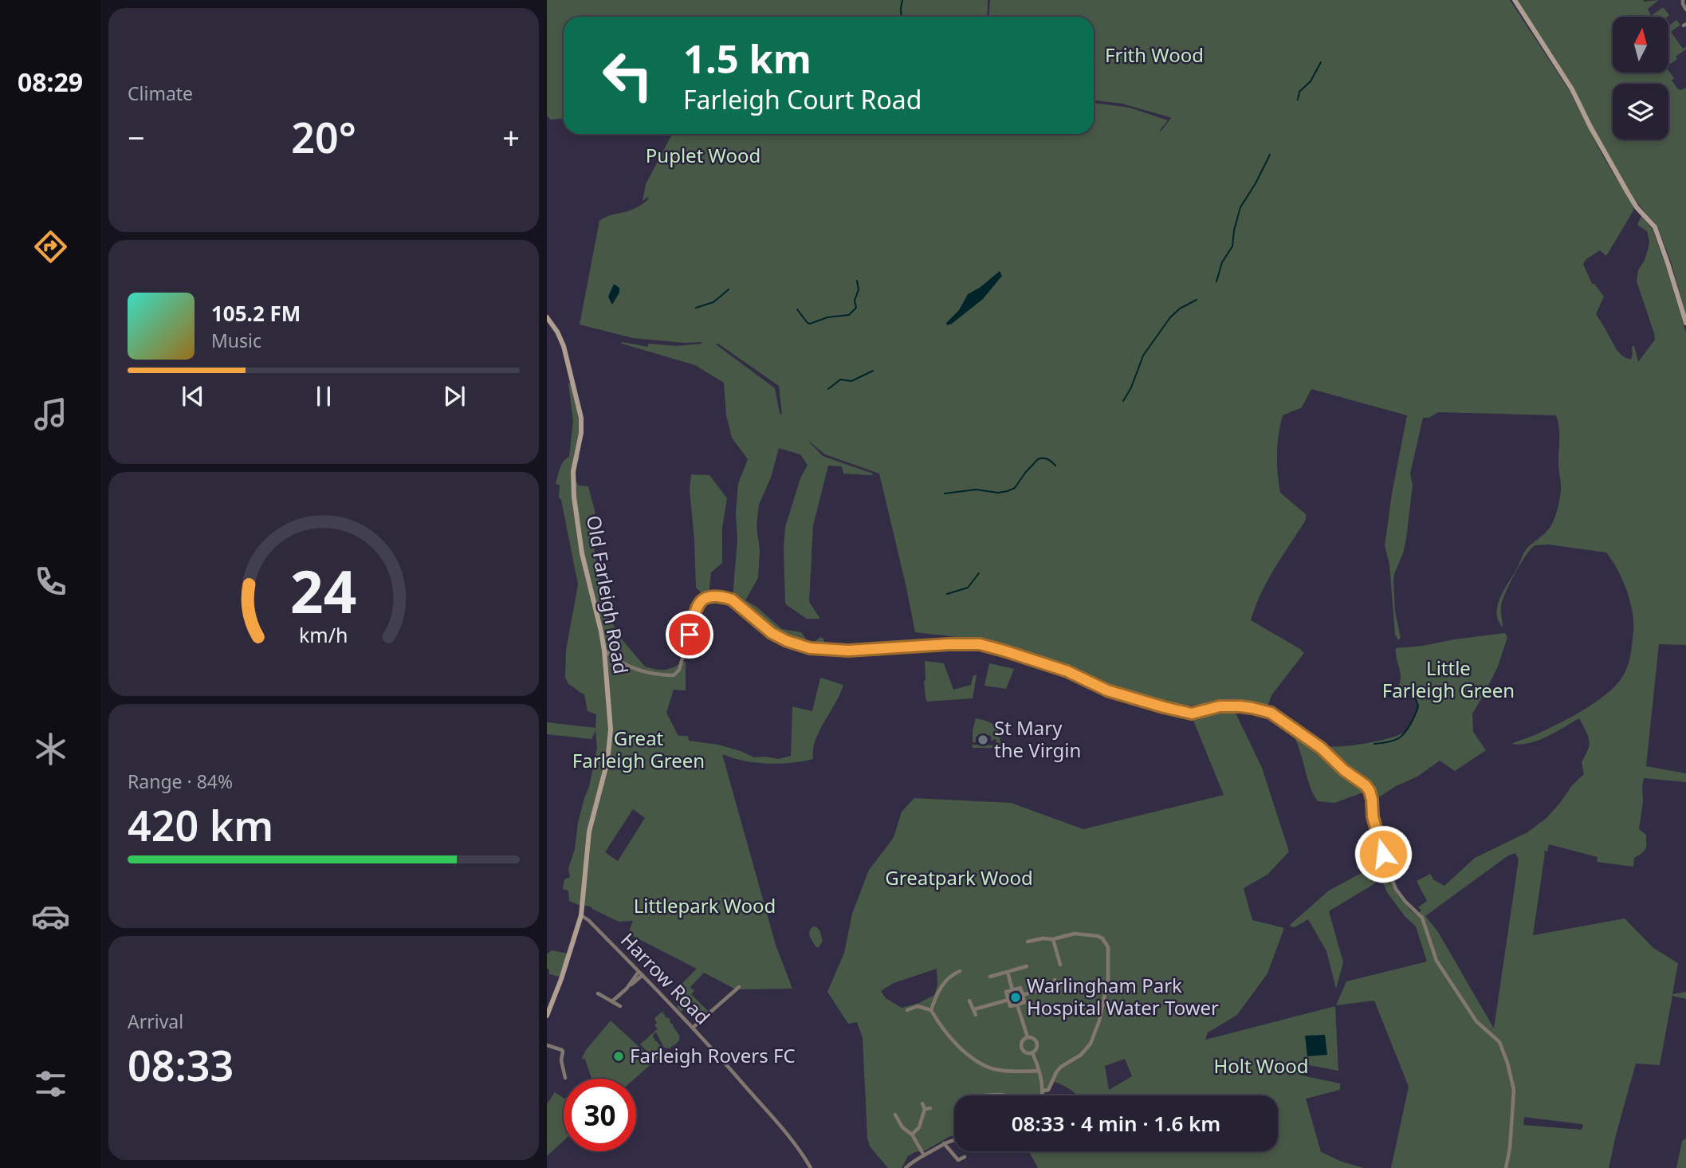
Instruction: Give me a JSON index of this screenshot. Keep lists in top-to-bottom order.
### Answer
{
  "streets": {
    "street": ["Old Farleigh Road", "Harrow Road"]
  },
  "crossings": [
    ["Old Farleigh Road", "Harrow Road"]
  ],
  "parks": [
    "Frith Wood",
    "Puplet Wood",
    "Little Farleigh Green",
    "Great Farleigh Green",
    "Greatpark Wood",
    "Littlepark Wood",
    "Holt Wood"
  ],
  "places": ["St Mary the Virgin", "Warlingham Park Hospital Water Tower", "Farleigh Rovers FC"],
  "north": "top",
  "page": {
    "tabs": "08:29",
    "tile": [
      "Climate",
      ["Range · 84%", "420 km"],
      ["Arrival", "08:33"]
    ],
    "turn": ["1.5 km", "Farleigh Court Road"],
    "heat": ["−", "20°", "+"],
    "song": ["105.2 FM", "Music"],
    "limit": "30",
    "trip": "08:33 · 4 min · 1.6 km",
    "gauge": ["24", "km/h"]
  }
}
